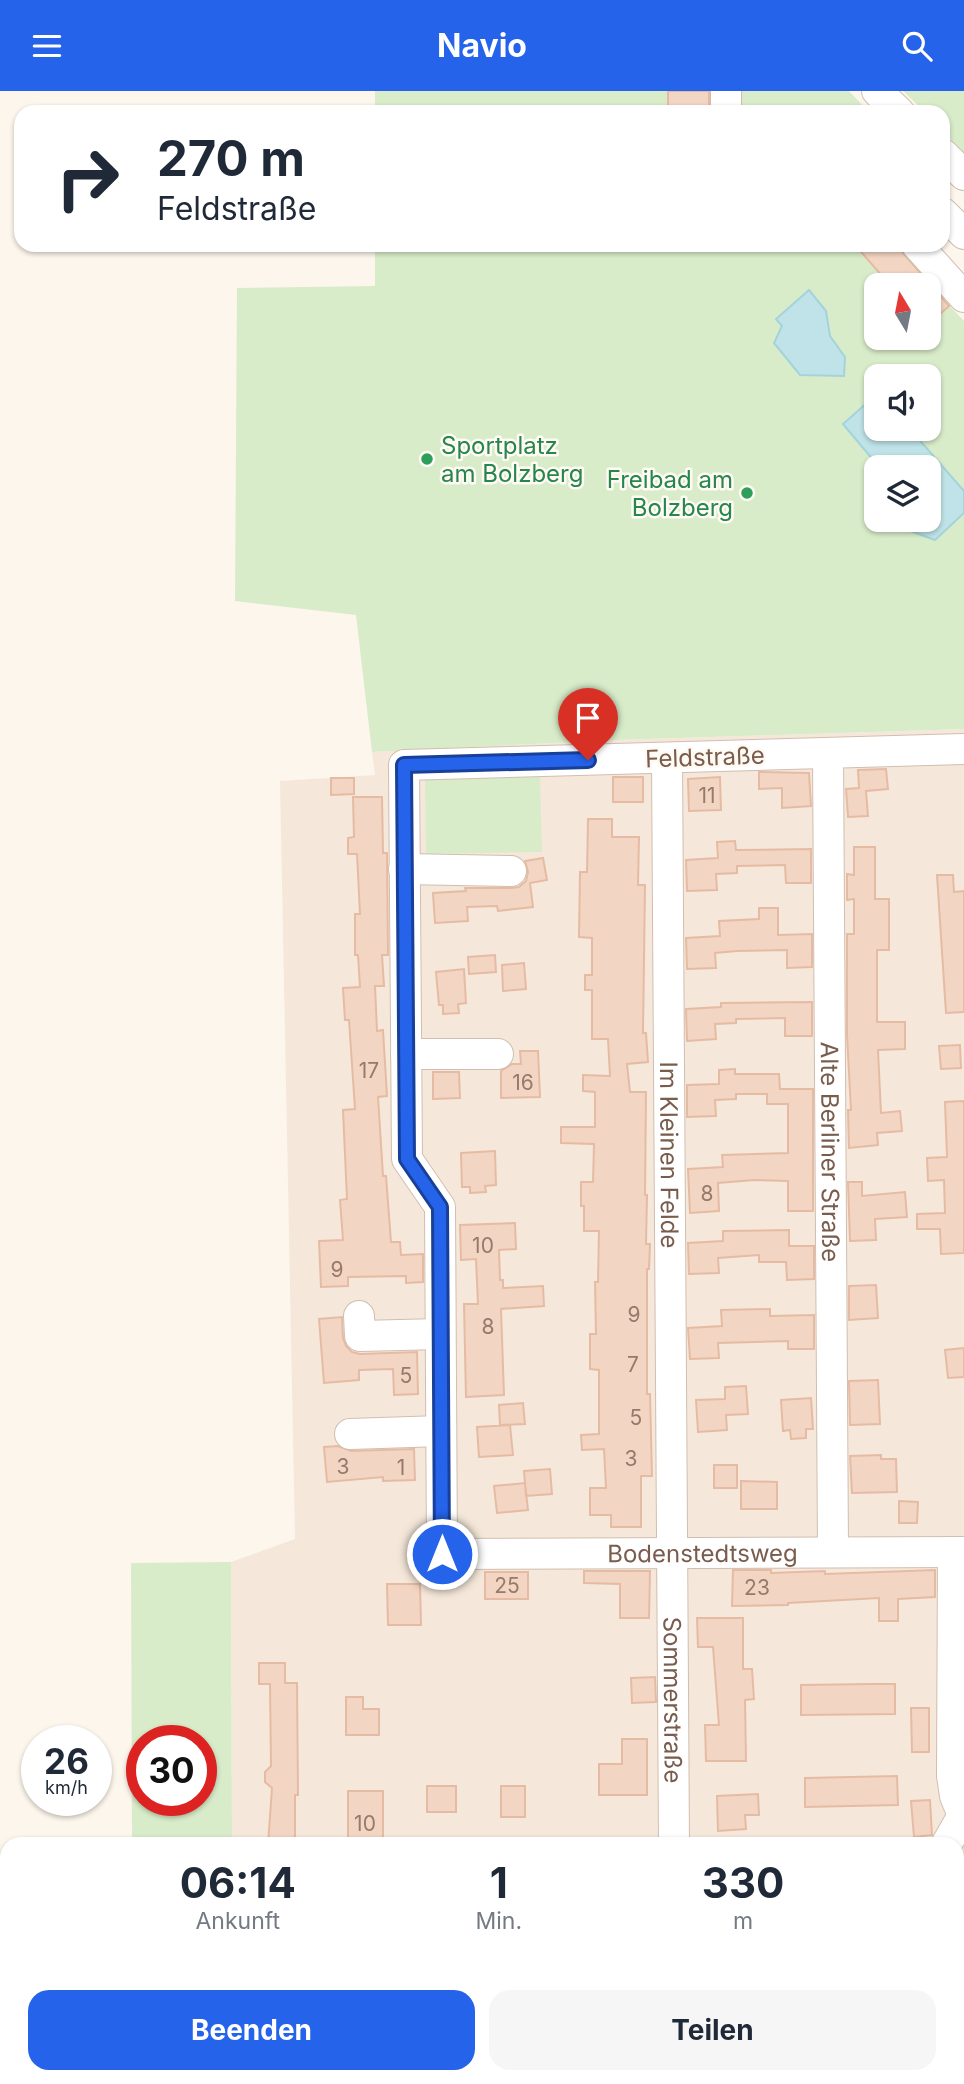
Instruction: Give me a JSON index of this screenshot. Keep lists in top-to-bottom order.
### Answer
{
  "streets": {
    "street": [
      "Feldstraße",
      "Alte Berliner Straße",
      "Im Kleinen Felde",
      "Bodenstedtsweg",
      "Sommerstraße"
    ]
  },
  "crossings": [
    ["Feldstraße", "Alte Berliner Straße"],
    ["Feldstraße", "Im Kleinen Felde"],
    ["Alte Berliner Straße", "Bodenstedtsweg"],
    ["Im Kleinen Felde", "Bodenstedtsweg"],
    ["Im Kleinen Felde", "Sommerstraße"],
    ["Bodenstedtsweg", "Sommerstraße"]
  ],
  "places": ["Sportplatz am Bolzberg", "Freibad am Bolzberg"],
  "house_numbers": [
    "11",
    "17",
    "16",
    "8",
    "10",
    "9",
    "9",
    "8",
    "7",
    "5",
    "5",
    "3",
    "3",
    "1",
    "25",
    "23",
    "10"
  ],
  "north": "top",
  "page": {
    "header": "Navio",
    "turn": ["270 m", "Feldstraße"],
    "speed": "26 km/h",
    "limit": "30",
    "eta": [
      "06:14",
      "Ankunft",
      "1",
      "Min.",
      "330",
      "m"
    ],
    "buttons": ["Beenden", "Teilen"]
  }
}
